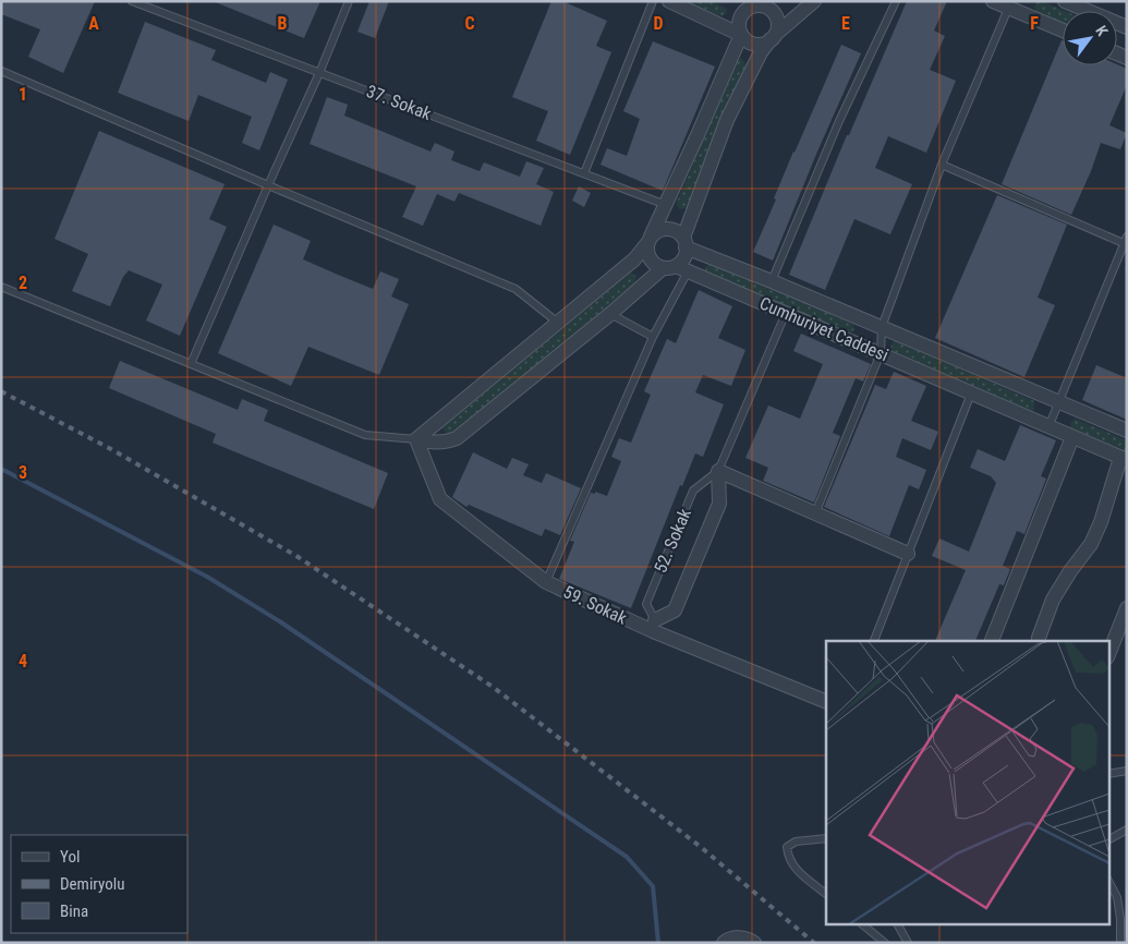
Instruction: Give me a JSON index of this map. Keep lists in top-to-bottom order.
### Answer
{
  "streets": {
    "street": ["Cumhuriyet Caddesi", "52. Sokak", "59. Sokak"],
    "lane": ["37. Sokak"]
  },
  "crossings": [
    ["Cumhuriyet Caddesi", "52. Sokak"],
    ["52. Sokak", "59. Sokak"]
  ],
  "legend": ["Yol", "Demiryolu", "Bina"],
  "north": "top right",
  "grid": {
    "columns": [
      "A",
      "B",
      "C",
      "D",
      "E",
      "F"
    ],
    "rows": [
      "1",
      "2",
      "3",
      "4"
    ]
  }
}
